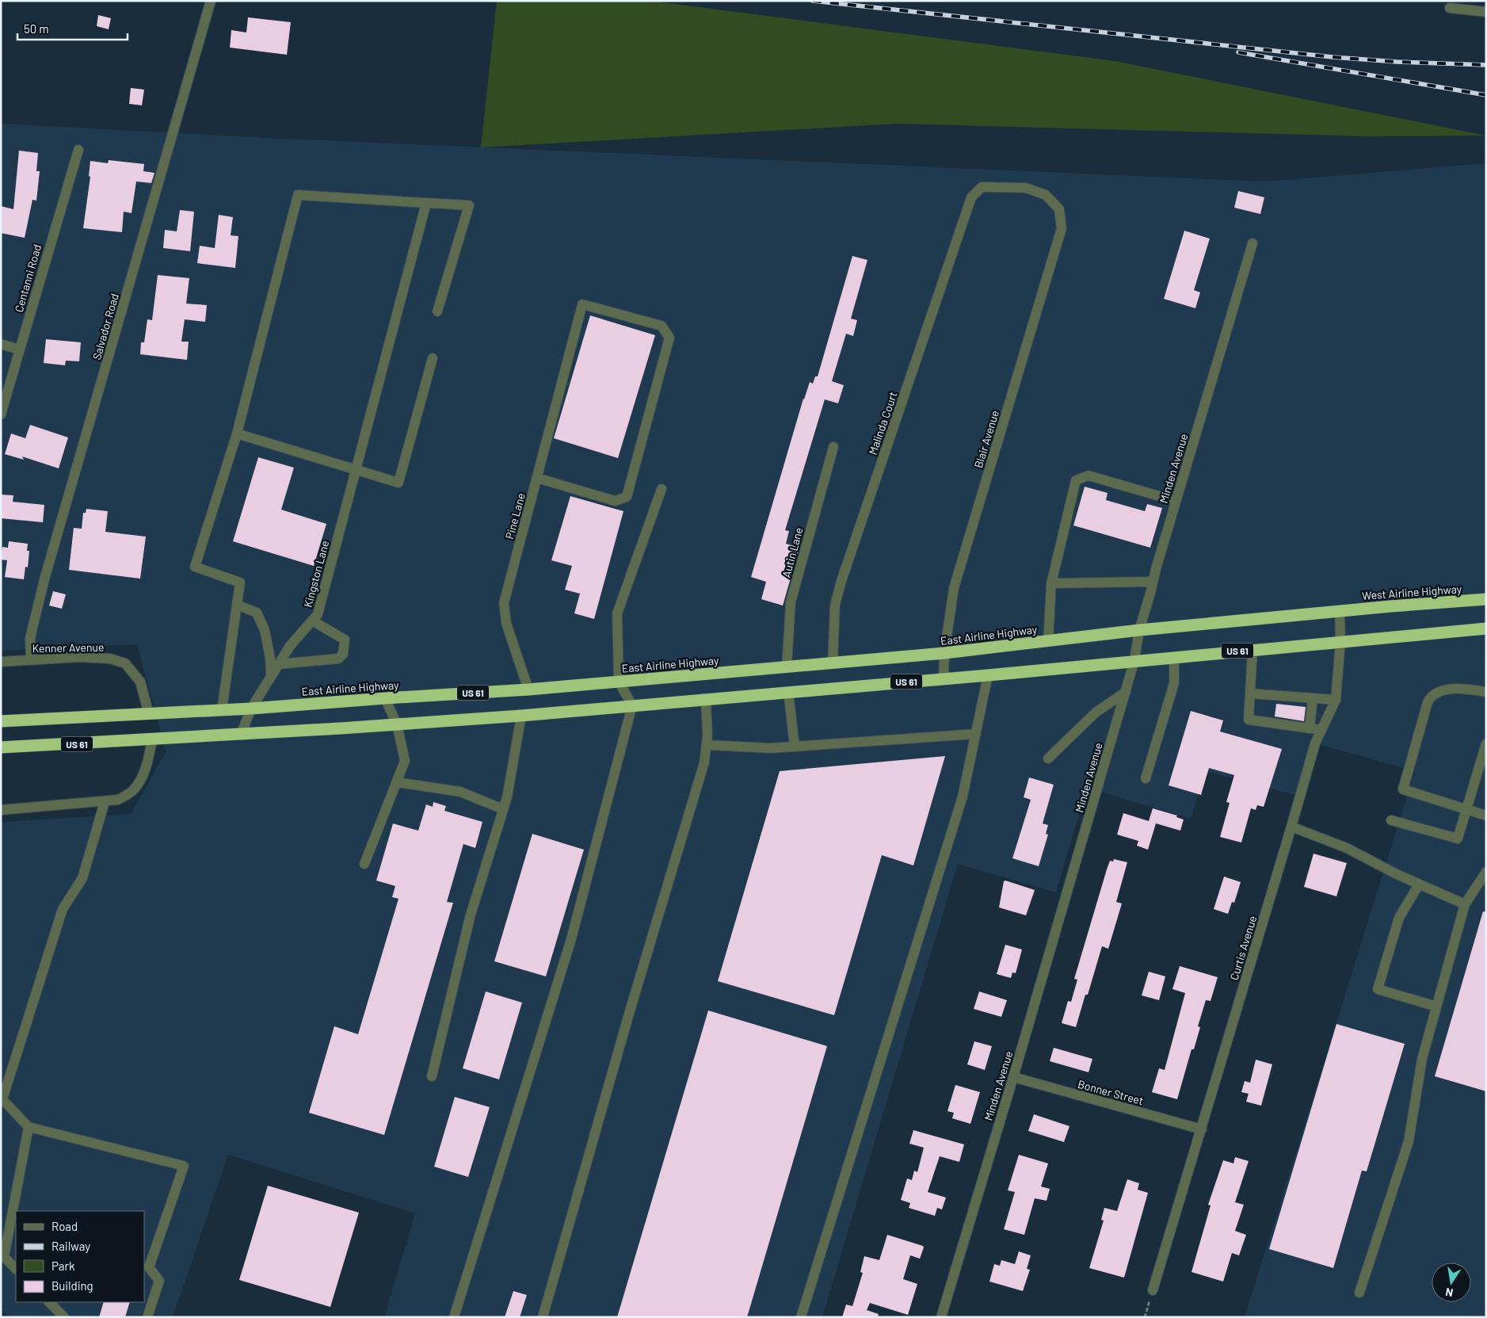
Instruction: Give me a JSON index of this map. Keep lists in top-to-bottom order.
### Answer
{
  "streets": {
    "highway": ["West Airline Highway", "East Airline Highway", "US 61"],
    "street": [
      "Centanni Road",
      "Salvador Road",
      "Malinda Court",
      "Blair Avenue",
      "Minden Avenue",
      "Pine Lane",
      "Autin Lane",
      "Kingston Lane",
      "Kenner Avenue",
      "Curtis Avenue",
      "Bonner Street"
    ]
  },
  "crossings": [
    ["Salvador Road", "Kenner Avenue"],
    ["Malinda Court", "Blair Avenue"],
    ["Malinda Court", "East Airline Highway"],
    ["Blair Avenue", "East Airline Highway"],
    ["Blair Avenue", "US 61"],
    ["Minden Avenue", "East Airline Highway"],
    ["Minden Avenue", "US 61"],
    ["Minden Avenue", "Bonner Street"],
    ["Pine Lane", "East Airline Highway"],
    ["Autin Lane", "East Airline Highway"],
    ["Kingston Lane", "East Airline Highway"],
    ["Kingston Lane", "US 61"],
    ["West Airline Highway", "East Airline Highway"],
    ["West Airline Highway", "Curtis Avenue"],
    ["East Airline Highway", "Kenner Avenue"],
    ["East Airline Highway", "Curtis Avenue"],
    ["US 61", "Curtis Avenue"],
    ["Curtis Avenue", "Bonner Street"]
  ],
  "legend": [
    "Road",
    "Railway",
    "Park",
    "Building"
  ],
  "scale_bar": "50 m",
  "north": "bottom"
}
